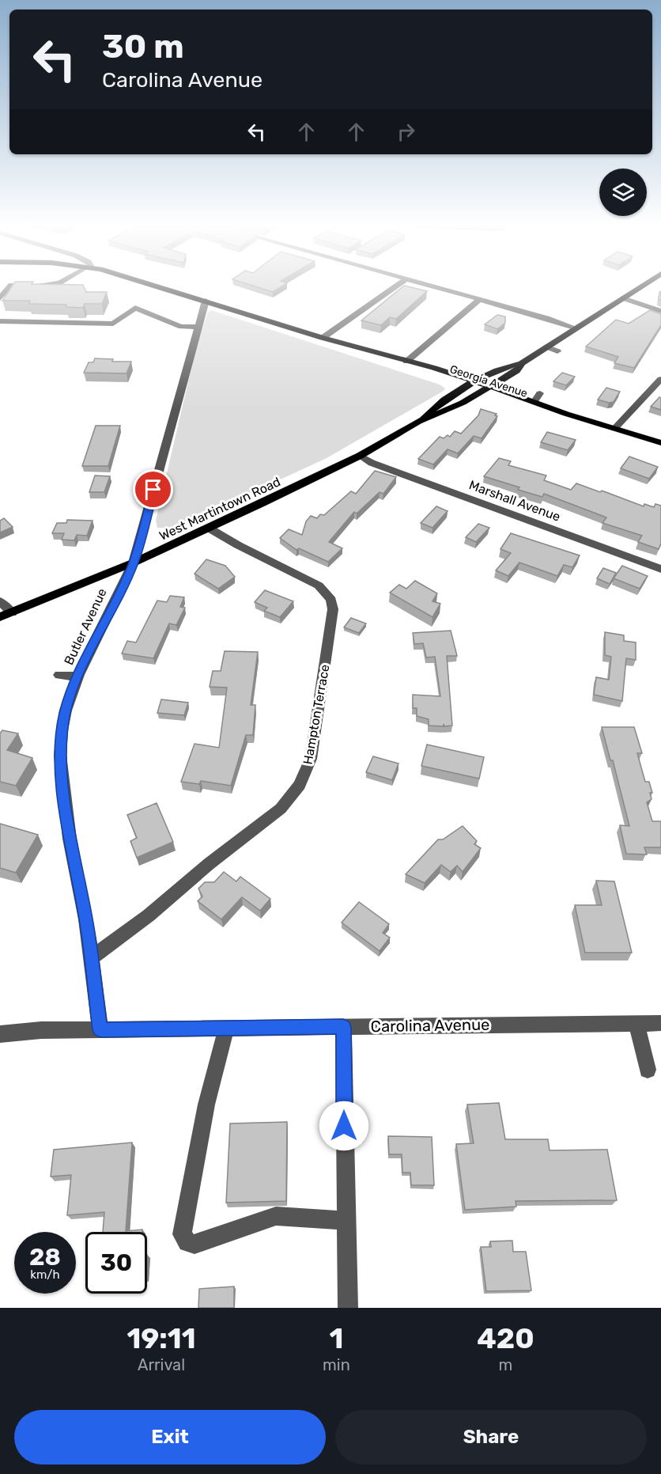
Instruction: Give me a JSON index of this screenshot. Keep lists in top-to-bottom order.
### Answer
{
  "streets": {
    "main road": ["Georgia Avenue", "West Martintown Road"],
    "street": [
      "Marshall Avenue",
      "Butler Avenue",
      "Hampton Terrace",
      "Carolina Avenue"
    ]
  },
  "crossings": [
    ["Georgia Avenue", "West Martintown Road"],
    ["Georgia Avenue", "Butler Avenue"],
    ["Marshall Avenue", "West Martintown Road"],
    ["West Martintown Road", "Butler Avenue"],
    ["West Martintown Road", "Hampton Terrace"],
    ["Butler Avenue", "Hampton Terrace"],
    ["Butler Avenue", "Carolina Avenue"]
  ],
  "page": {
    "turn": ["30 m", "Carolina Avenue"],
    "speed": "28 km/h",
    "limit": "30",
    "eta": [
      "19:11",
      "Arrival",
      "1",
      "min",
      "420",
      "m"
    ],
    "buttons": ["Exit", "Share"]
  }
}
